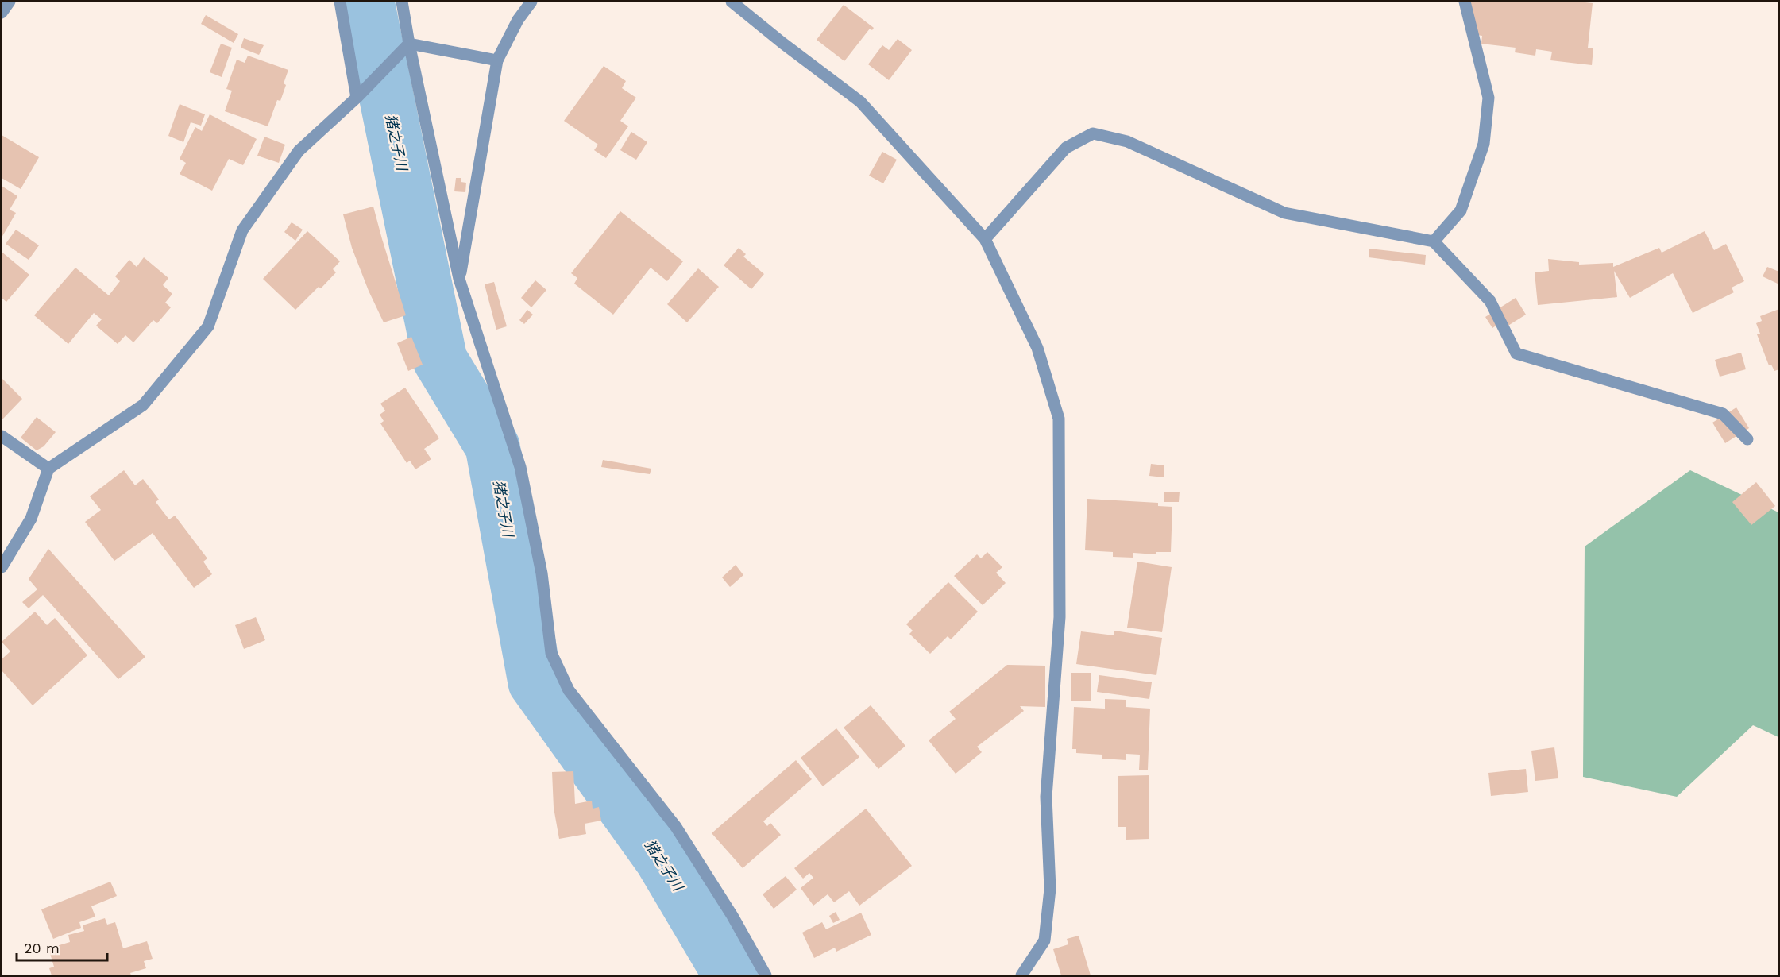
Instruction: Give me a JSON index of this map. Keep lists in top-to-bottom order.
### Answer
{
  "water": ["猪之子川"],
  "scale_bar": "20 m"
}
